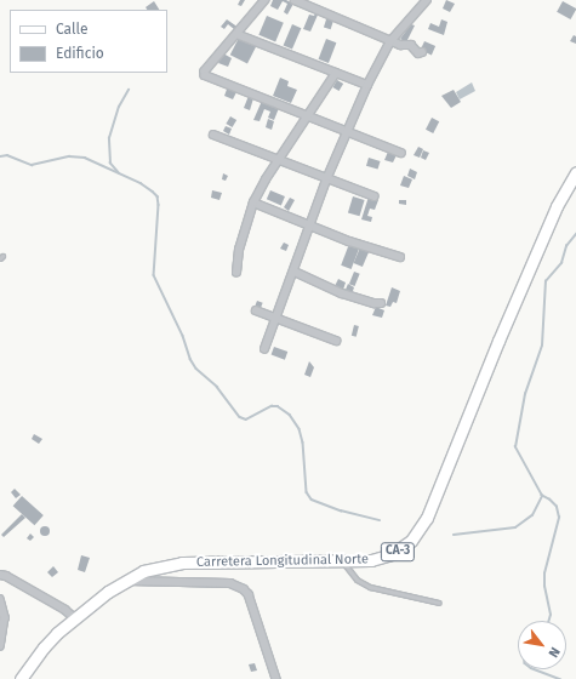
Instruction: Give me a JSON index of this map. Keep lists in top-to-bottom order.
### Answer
{
  "streets": {
    "main road": ["CA-3", "Carretera Longitudinal Norte"]
  },
  "legend": ["Calle", "Edificio"],
  "north": "bottom right"
}
